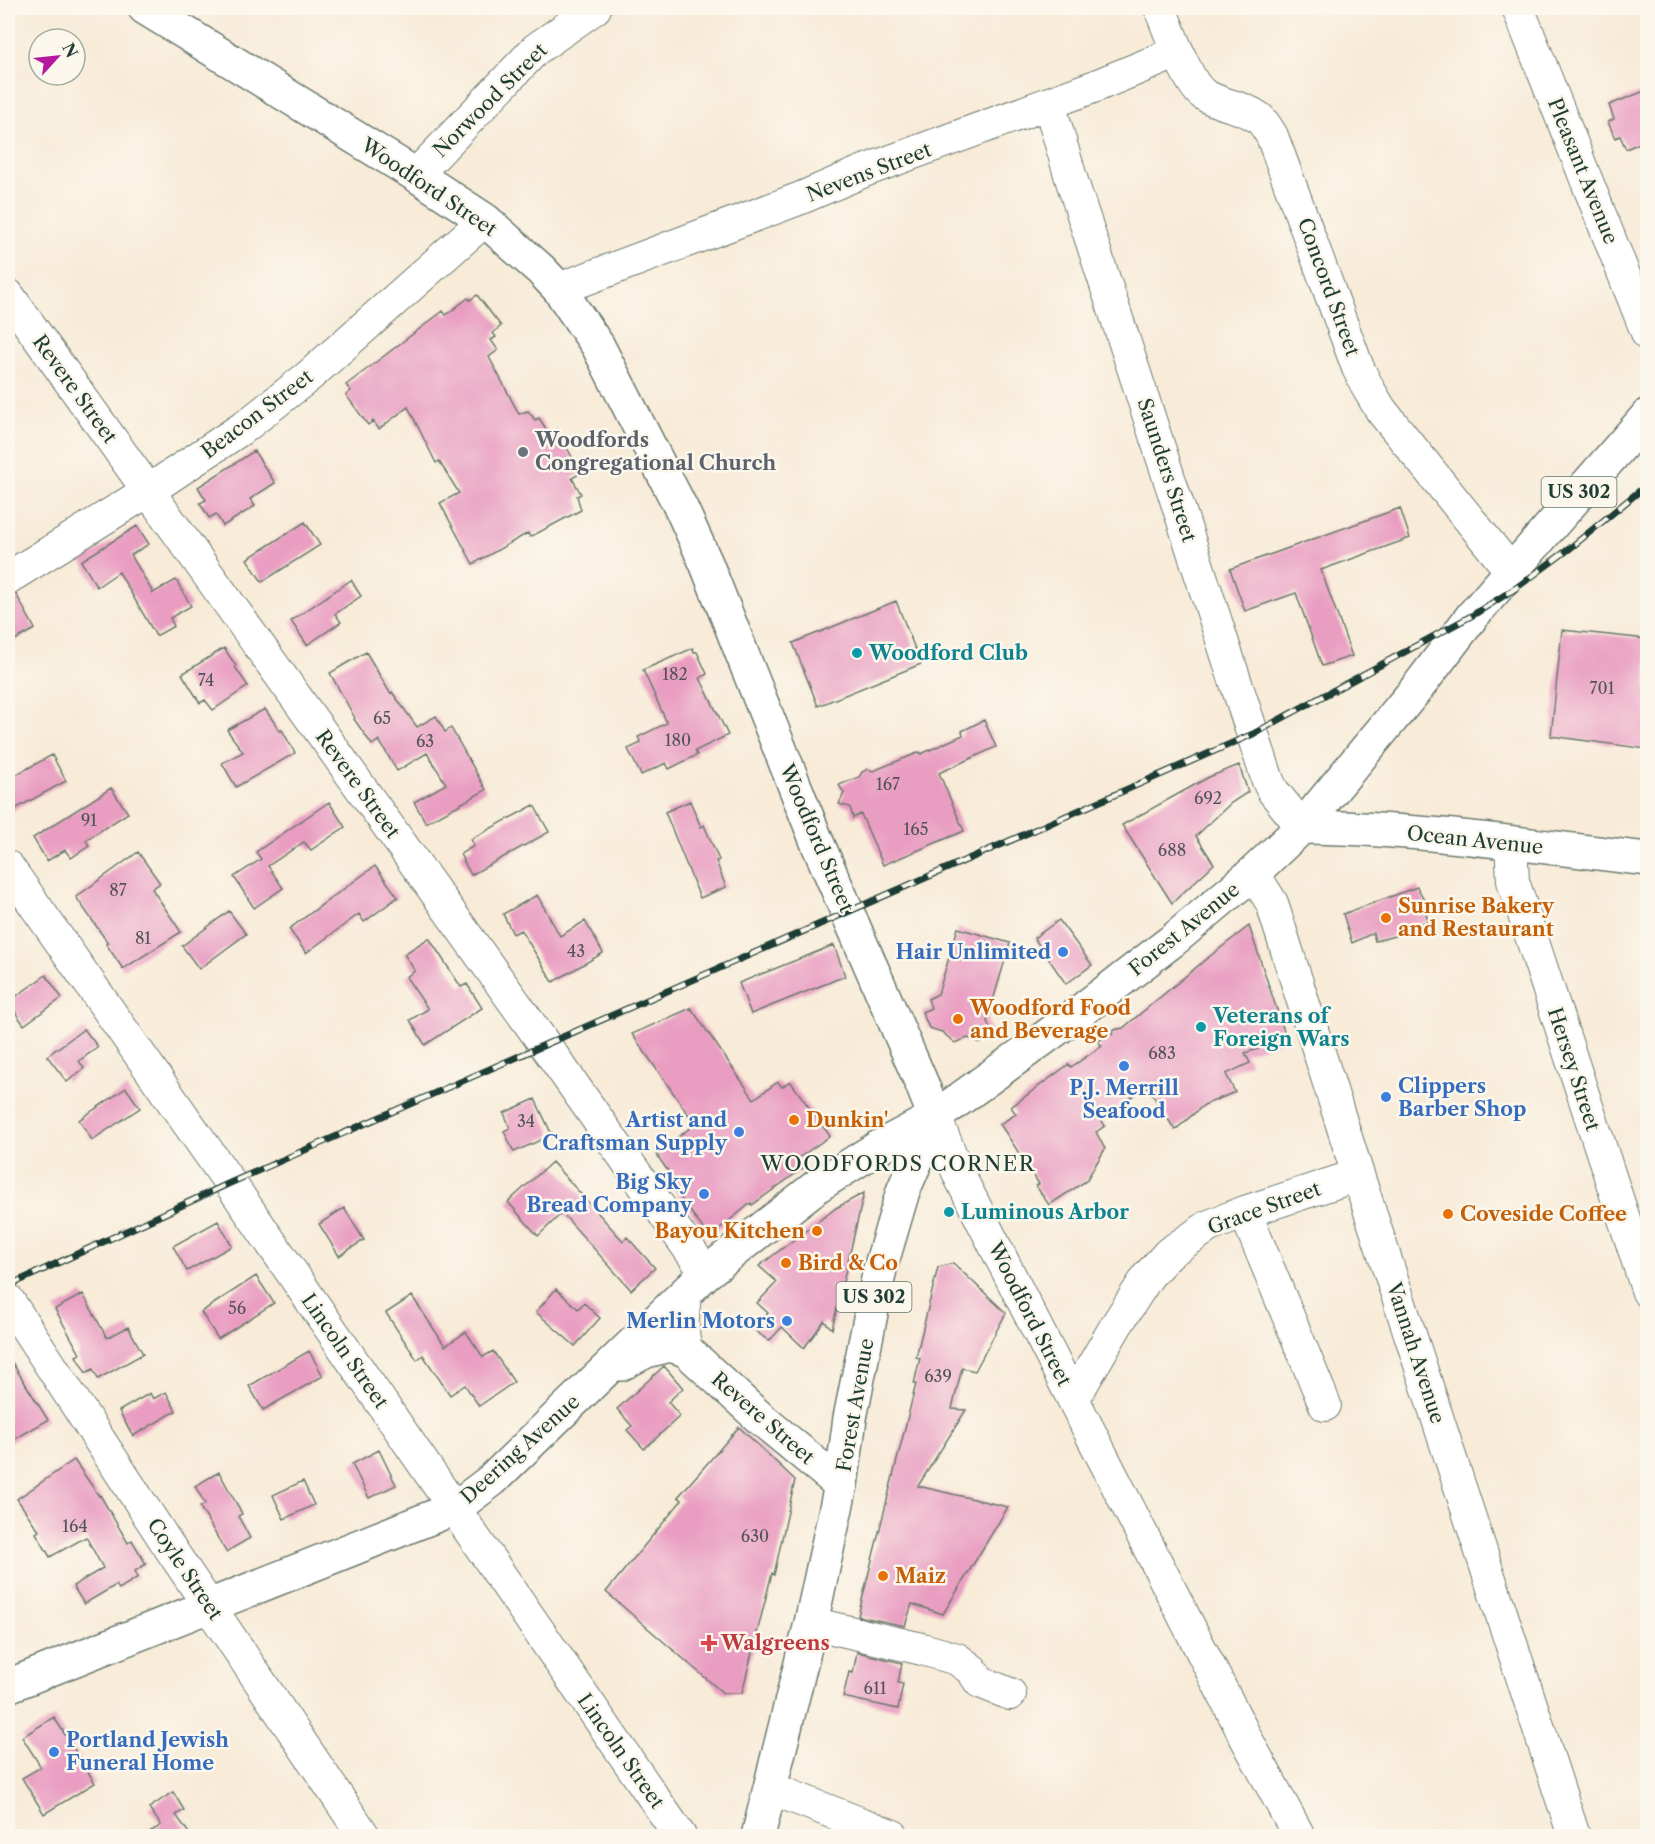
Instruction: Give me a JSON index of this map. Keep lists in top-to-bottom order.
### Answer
{
  "streets": {
    "main road": [
      "Woodford Street",
      "Revere Street",
      "US 302",
      "Ocean Avenue",
      "Forest Avenue",
      "Deering Avenue"
    ],
    "street": [
      "Norwood Street",
      "Pleasant Avenue",
      "Nevens Street",
      "Concord Street",
      "Beacon Street",
      "Saunders Street",
      "Hersey Street",
      "Grace Street",
      "Lincoln Street",
      "Vannah Avenue",
      "Coyle Street"
    ]
  },
  "crossings": [
    ["Norwood Street", "Woodford Street"],
    ["Nevens Street", "Woodford Street"],
    ["Nevens Street", "Concord Street"],
    ["Nevens Street", "Saunders Street"],
    ["Woodford Street", "Beacon Street"],
    ["Woodford Street", "Forest Avenue"],
    ["Woodford Street", "Grace Street"],
    ["Woodford Street", "Deering Avenue"],
    ["Concord Street", "Forest Avenue"],
    ["Revere Street", "Beacon Street"],
    ["Revere Street", "Forest Avenue"],
    ["Revere Street", "Deering Avenue"],
    ["Saunders Street", "Ocean Avenue"],
    ["Saunders Street", "Forest Avenue"],
    ["Ocean Avenue", "Forest Avenue"],
    ["Ocean Avenue", "Hersey Street"],
    ["Forest Avenue", "Vannah Avenue"],
    ["Forest Avenue", "Deering Avenue"],
    ["Grace Street", "Vannah Avenue"],
    ["Lincoln Street", "Deering Avenue"],
    ["Deering Avenue", "Coyle Street"]
  ],
  "districts": ["WOODFORDS CORNER"],
  "places": {
    "other": [
      "Woodfords Congregational Church",
      "Woodford Club",
      "Sunrise Bakery and Restaurant",
      "Hair Unlimited",
      "Woodford Food and Beverage",
      "Veterans of Foreign Wars",
      "P.J. Merrill Seafood",
      "Clippers Barber Shop",
      "Dunkin'",
      "Artist and Craftsman Supply",
      "Big Sky Bread Company",
      "Luminous Arbor",
      "Coveside Coffee",
      "Bayou Kitchen",
      "Bird & Co",
      "Merlin Motors",
      "Maiz",
      "Portland Jewish Funeral Home"
    ],
    "health": ["Walgreens"]
  },
  "house_numbers": [
    "182",
    "74",
    "701",
    "65",
    "180",
    "63",
    "167",
    "692",
    "91",
    "165",
    "688",
    "87",
    "81",
    "43",
    "683",
    "34",
    "56",
    "639",
    "164",
    "630",
    "611"
  ],
  "north": "top right"
}
